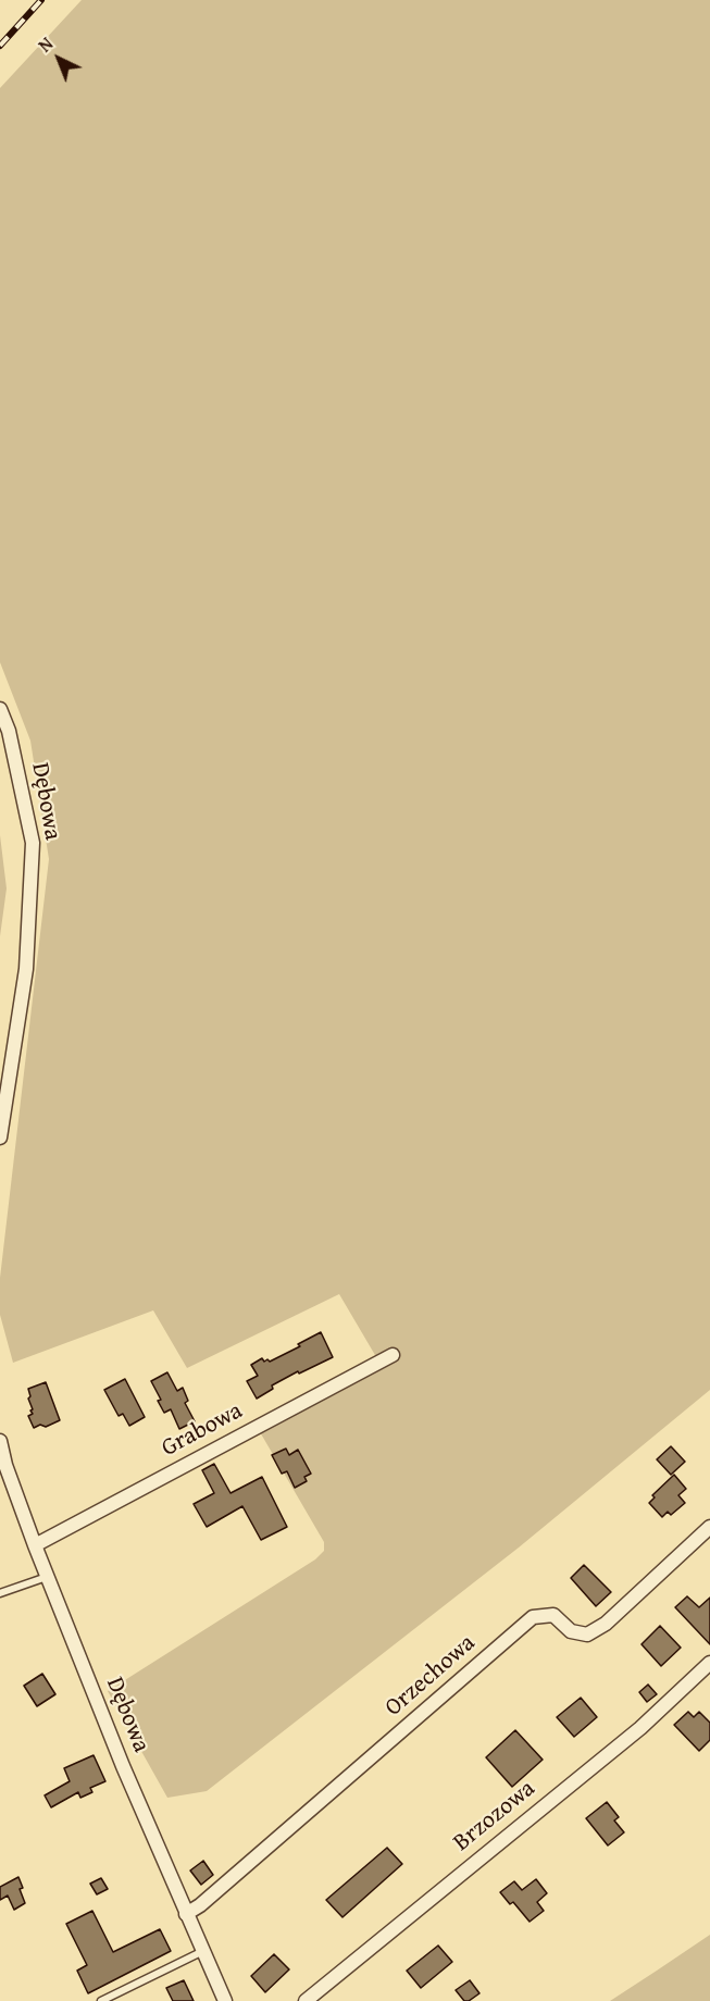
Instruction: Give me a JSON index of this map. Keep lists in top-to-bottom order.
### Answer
{
  "streets": {
    "street": [
      "Dębowa",
      "Grabowa",
      "Orzechowa",
      "Brzozowa"
    ]
  },
  "crossings": [
    ["Dębowa", "Grabowa"],
    ["Dębowa", "Orzechowa"]
  ],
  "north": "top left"
}
